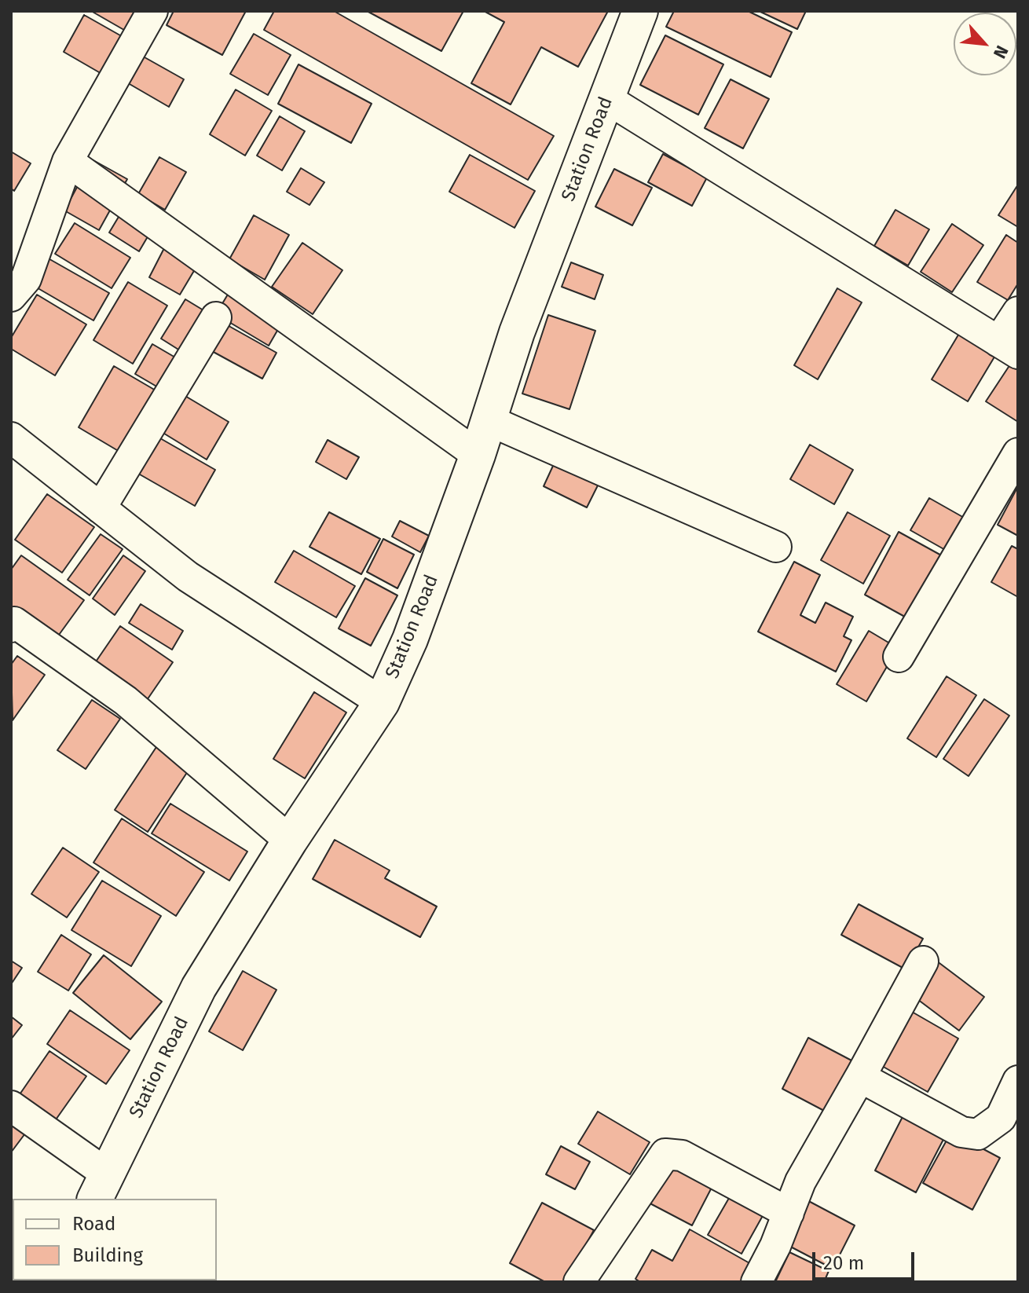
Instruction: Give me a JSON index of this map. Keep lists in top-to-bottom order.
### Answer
{
  "streets": {
    "main road": ["Station Road"]
  },
  "legend": ["Road", "Building"],
  "scale_bar": "20 m",
  "north": "bottom right"
}
